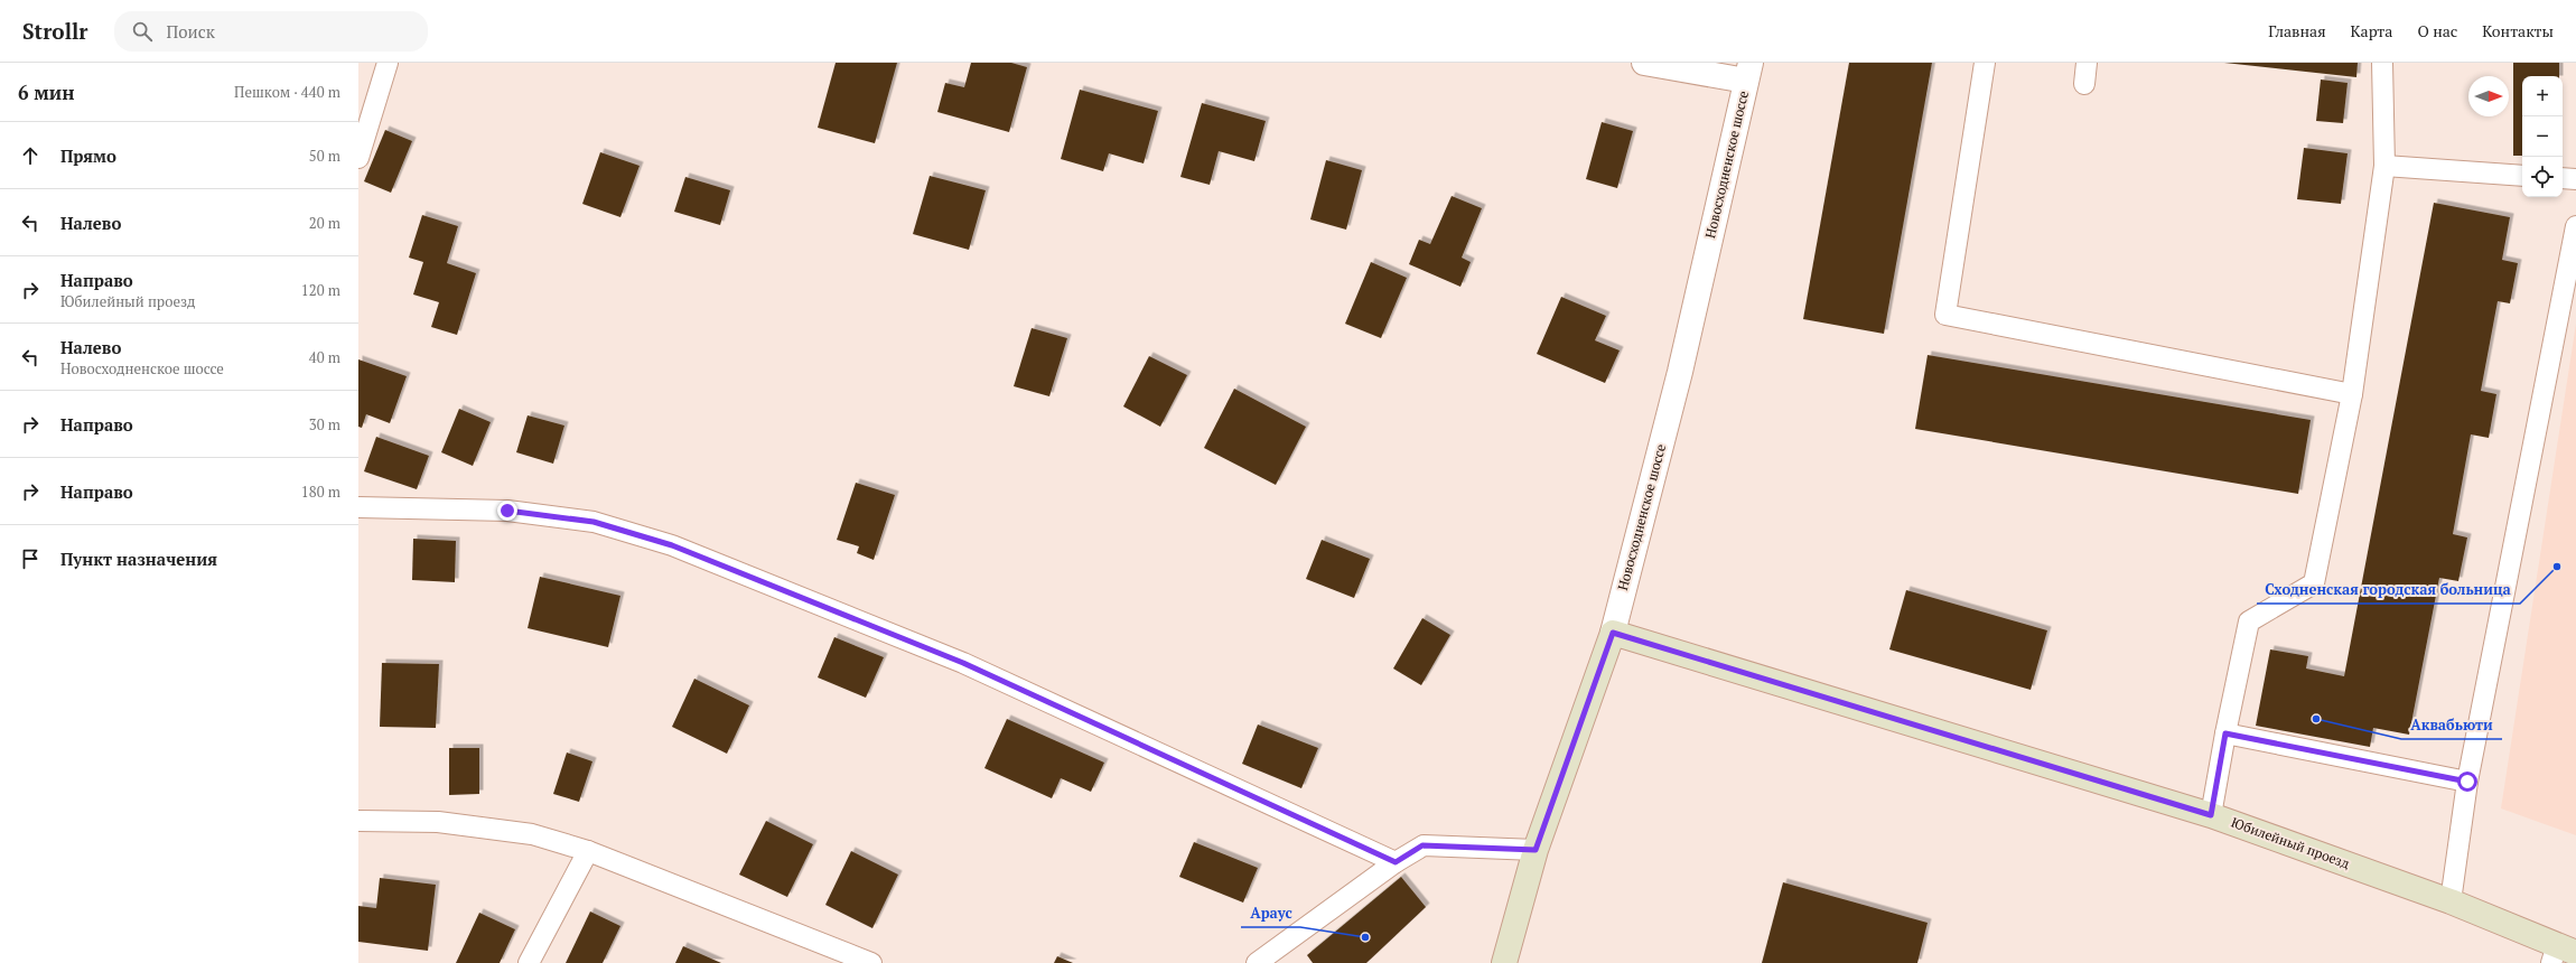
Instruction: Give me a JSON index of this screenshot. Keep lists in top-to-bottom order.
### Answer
{
  "streets": {
    "main road": ["Новосходненское шоссе", "Юбилейный проезд"]
  },
  "crossings": [
    ["Новосходненское шоссе", "Юбилейный проезд"]
  ],
  "places": ["Сходненская городская больница", "Аквабьюти", "Араус"],
  "north": "right",
  "page": {
    "header": "Strollr",
    "search": "Поиск",
    "nav": [
      "Главная",
      "Карта",
      "О нас",
      "Контакты"
    ],
    "heading": ["6 мин", "Пешком · 440 m"],
    "map_buttons": ["+", "−"],
    "list": [
      ["Прямо", "50 m"],
      ["Налево", "20 m"],
      ["Направо", "Юбилейный проезд", "120 m"],
      ["Налево", "Новосходненское шоссе", "40 m"],
      ["Направо", "30 m"],
      ["Направо", "180 m"],
      "Пункт назначения"
    ]
  }
}
